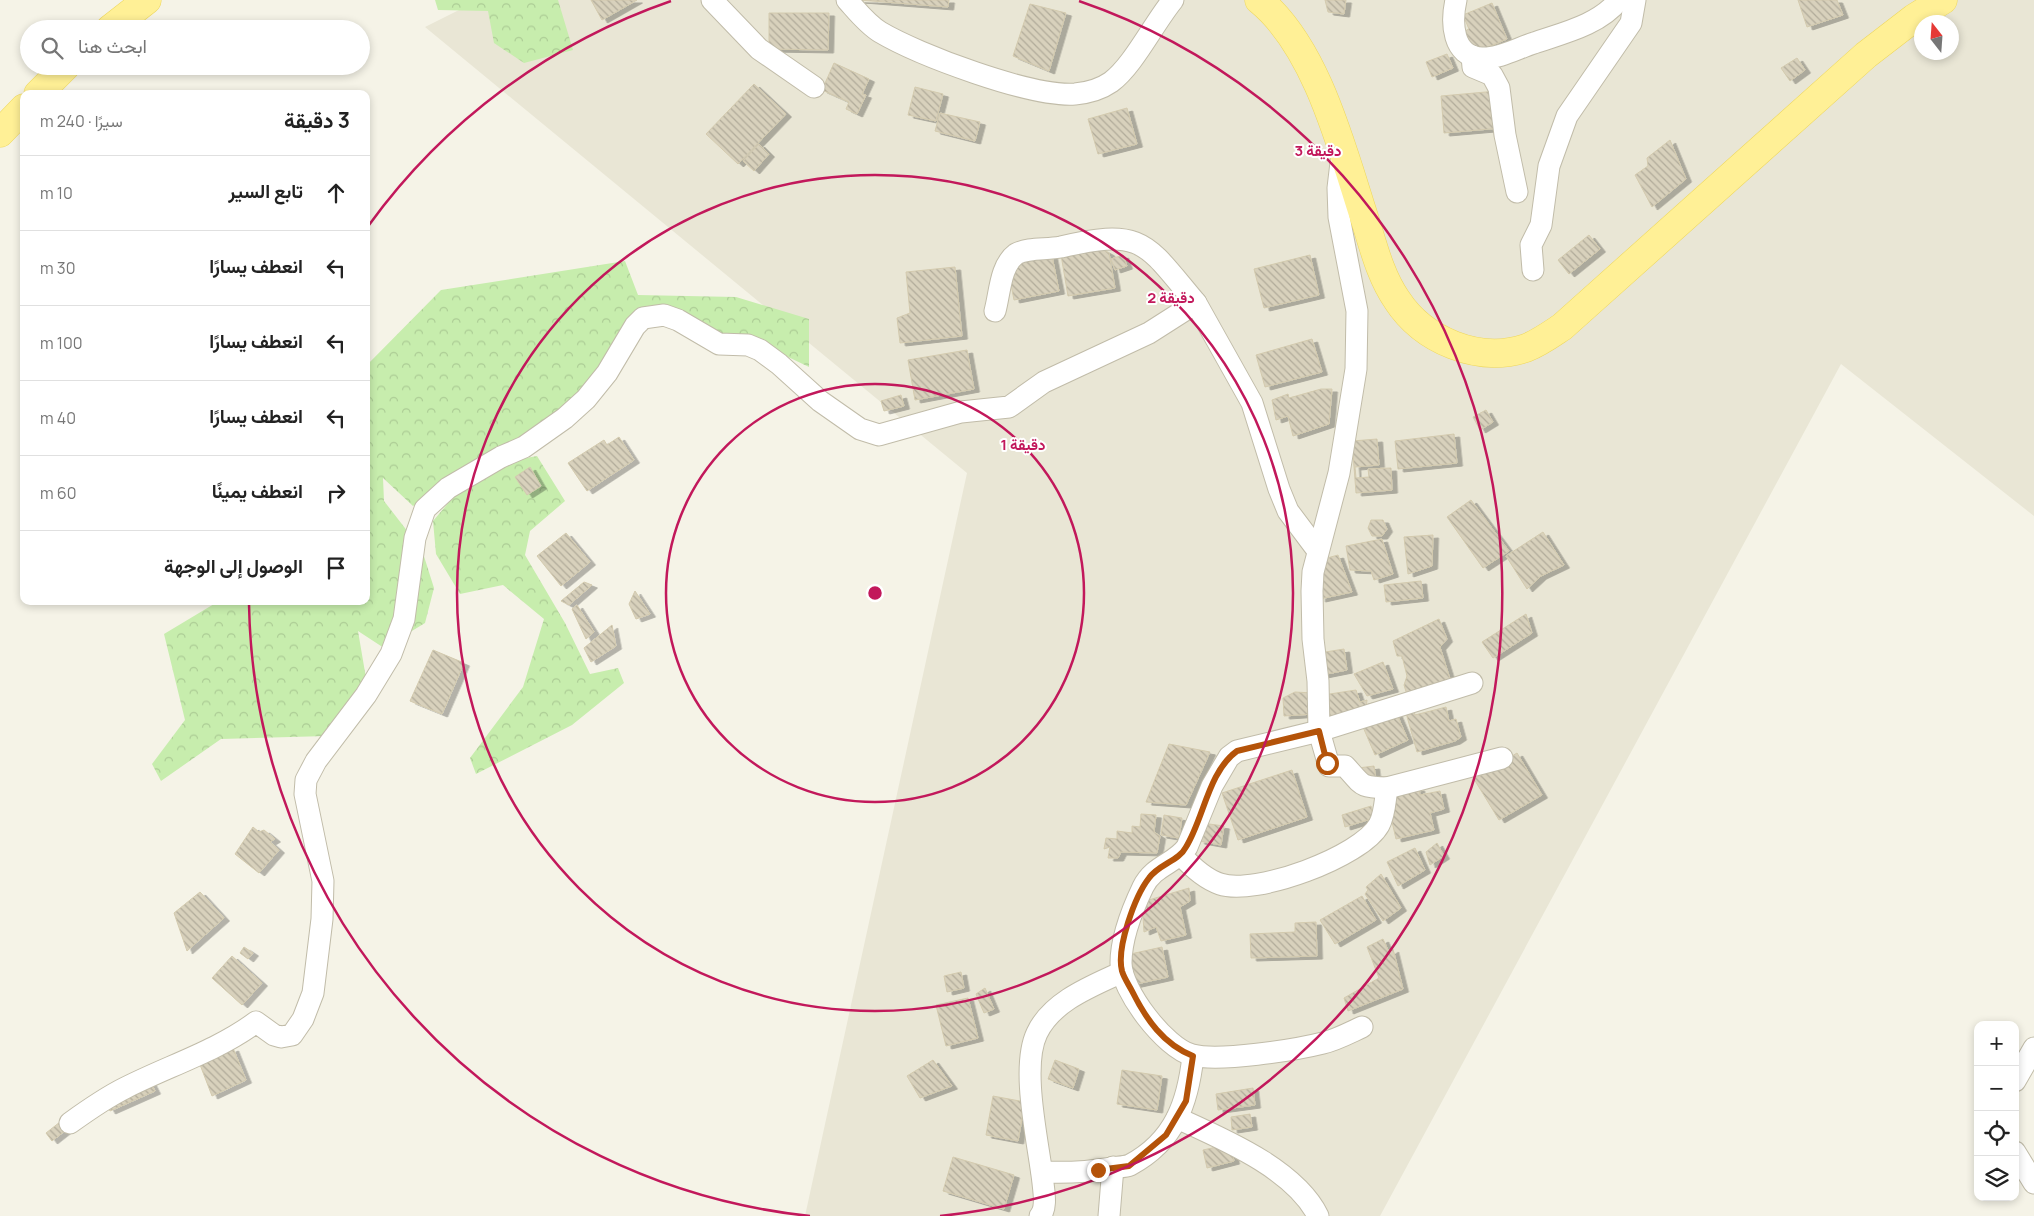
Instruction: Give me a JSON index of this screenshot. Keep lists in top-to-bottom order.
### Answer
{
  "north": "top",
  "page": {
    "search": "ابحث هنا",
    "heading": ["3 دقيقة", "سيرًا · 240 m"],
    "list": [
      ["تابع السير", "10 m"],
      ["انعطف يسارًا", "30 m"],
      ["انعطف يسارًا", "100 m"],
      ["انعطف يسارًا", "40 m"],
      ["انعطف يمينًا", "60 m"],
      "الوصول إلى الوجهة"
    ],
    "map_buttons": ["+", "−"]
  },
  "rings": ["3 دقيقة", "2 دقيقة", "1 دقيقة"]
}
